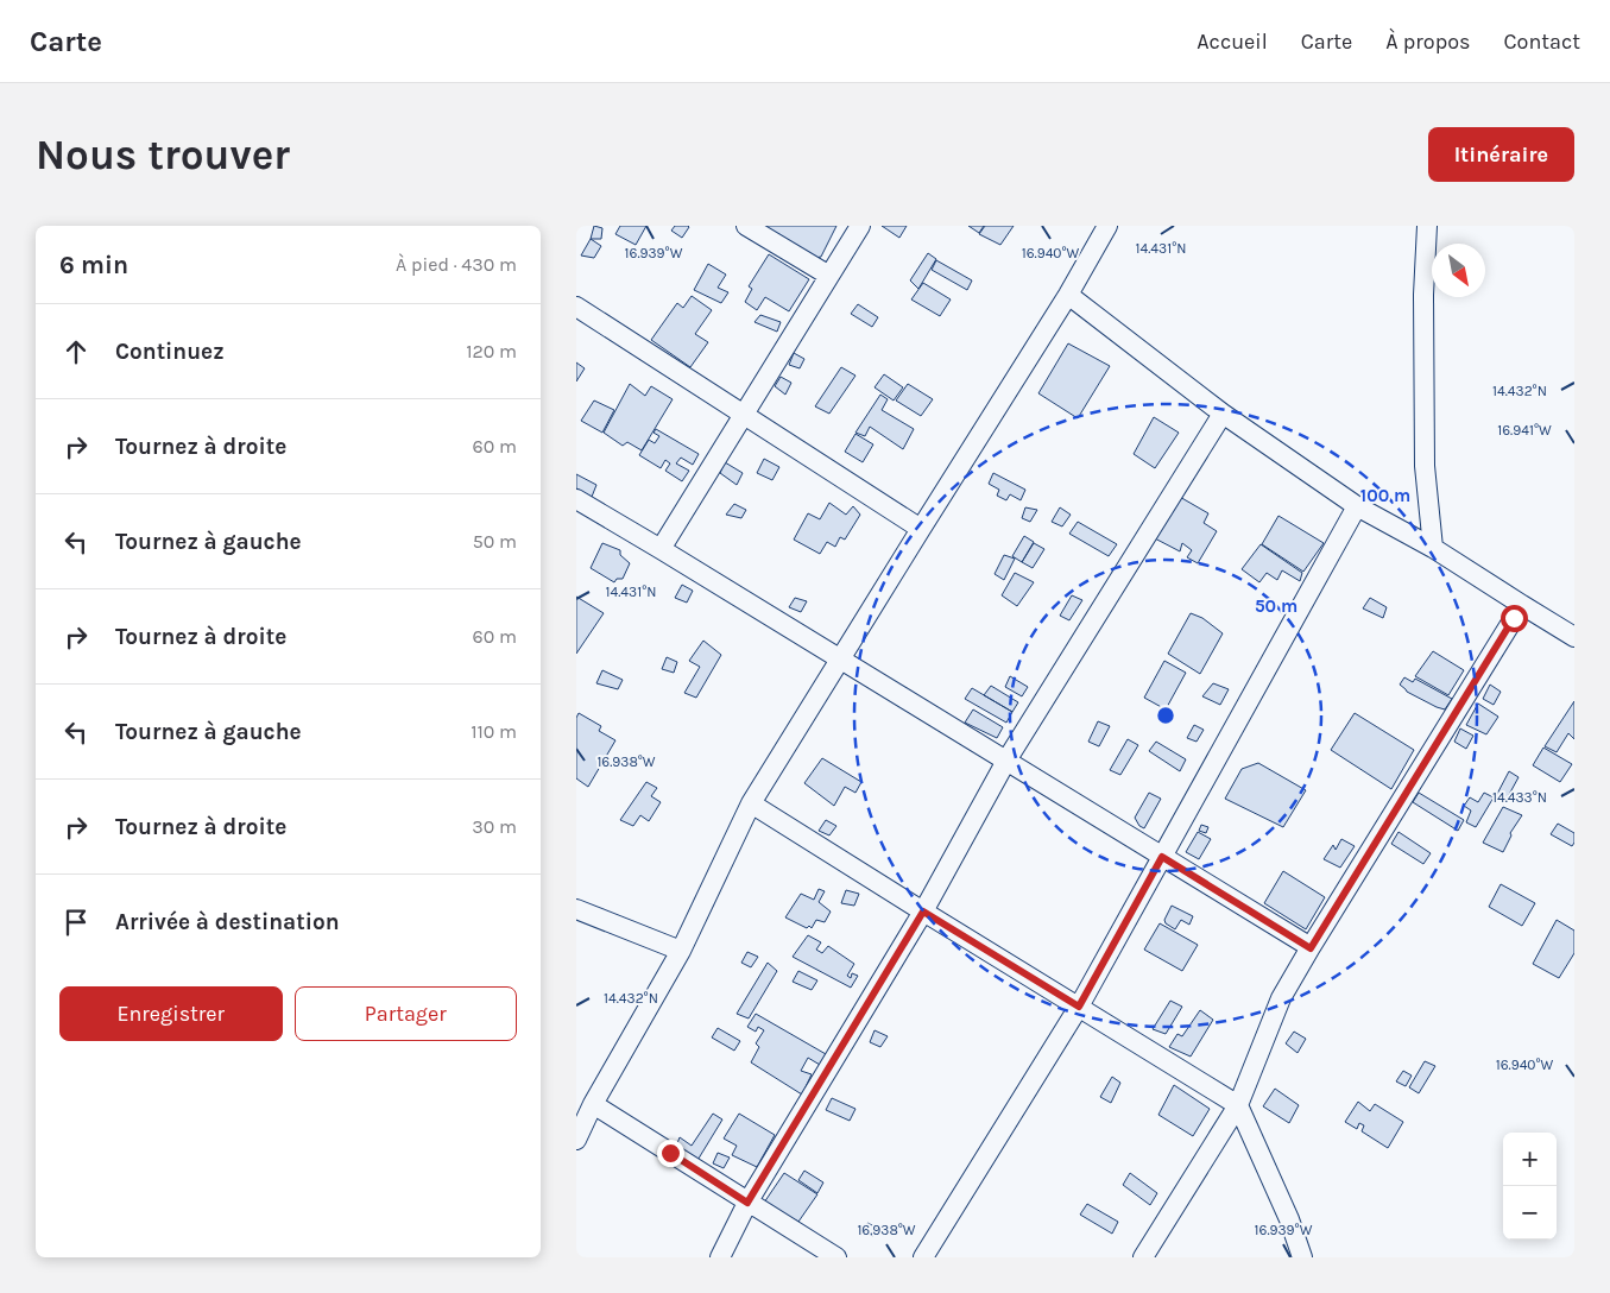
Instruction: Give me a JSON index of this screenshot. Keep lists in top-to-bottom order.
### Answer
{
  "north": "bottom right",
  "page": {
    "header": "Carte",
    "nav": [
      "Accueil",
      "Carte",
      "À propos",
      "Contact"
    ],
    "buttons": [
      "Itinéraire",
      ["Enregistrer", "Partager"]
    ],
    "title": "Nous trouver",
    "heading": ["6 min", "À pied · 430 m"],
    "list": [
      ["Continuez", "120 m"],
      ["Tournez à droite", "60 m"],
      ["Tournez à gauche", "50 m"],
      ["Tournez à droite", "60 m"],
      ["Tournez à gauche", "110 m"],
      ["Tournez à droite", "30 m"],
      "Arrivée à destination"
    ],
    "map_buttons": ["+", "−"]
  },
  "coordinates": [
    "14.431°N",
    "16.939°W",
    "16.940°W",
    "14.432°N",
    "16.941°W",
    "16.938°W",
    "14.433°N"
  ],
  "rings": ["100 m", "50 m"]
}
